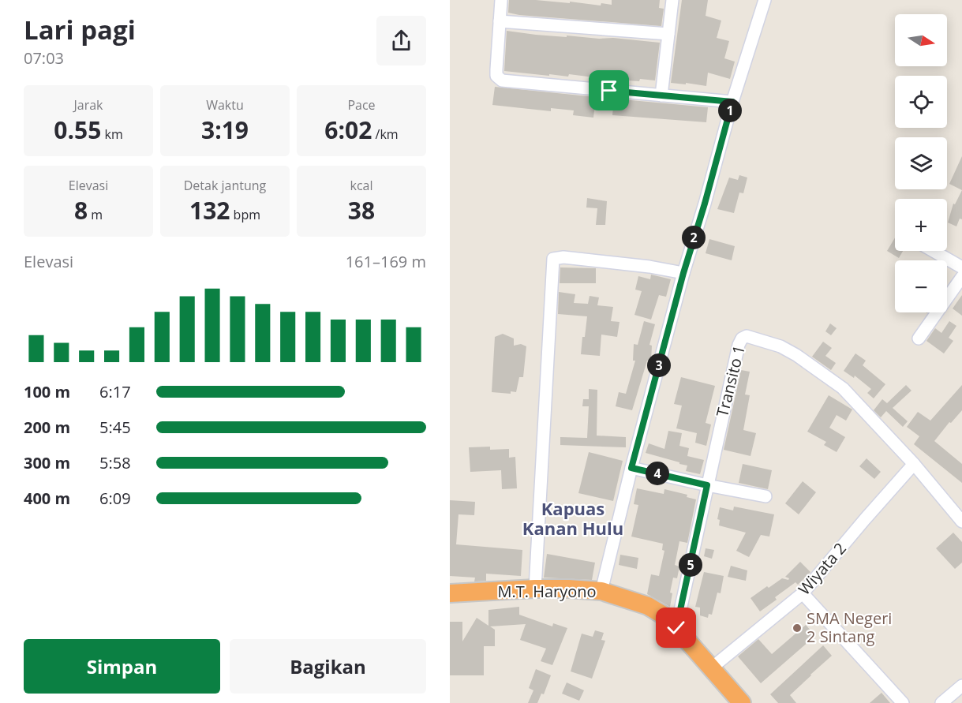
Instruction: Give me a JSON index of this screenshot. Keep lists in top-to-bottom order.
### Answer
{
  "streets": {
    "highway": ["M.T. Haryono"],
    "street": ["Transito 1", "Wiyata 2"]
  },
  "crossings": [
    ["Transito 1", "Wiyata 2"],
    ["Transito 1", "M.T. Haryono"],
    ["Wiyata 2", "M.T. Haryono"]
  ],
  "districts": ["Kapuas Kanan Hulu"],
  "places": ["SMA Negeri 2 Sintang"],
  "north": "right",
  "page": {
    "heading": ["Lari pagi", "07:03"],
    "map_buttons": ["+", "−"],
    "stats": [
      ["Jarak", "0.55 km"],
      ["Waktu", "3:19"],
      ["Pace", "6:02 /km"],
      ["Elevasi", "8 m"],
      ["Detak jantung", "132 bpm"],
      ["kcal", "38"]
    ],
    "pins": [
      "1",
      "2",
      "3",
      "4",
      "5"
    ],
    "chart": ["Elevasi", "161–169 m"],
    "list": [
      {
        "name": "100 m",
        "note": "6:17"
      },
      {
        "name": "200 m",
        "note": "5:45"
      },
      {
        "name": "300 m",
        "note": "5:58"
      },
      {
        "name": "400 m",
        "note": "6:09"
      }
    ],
    "buttons": ["Simpan", "Bagikan"]
  }
}
